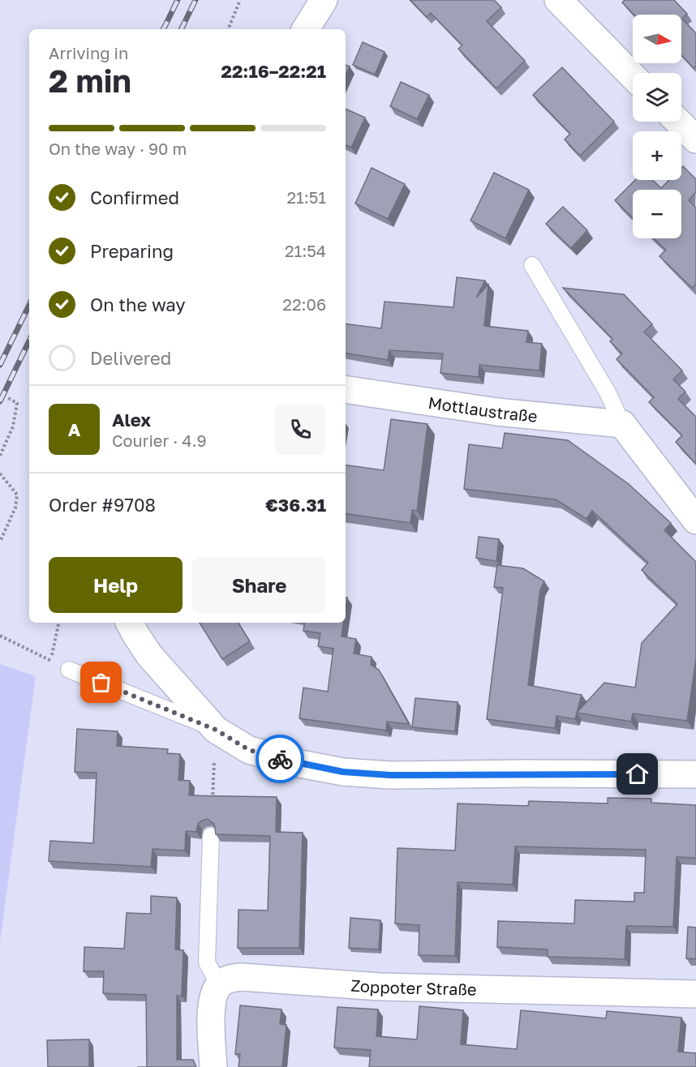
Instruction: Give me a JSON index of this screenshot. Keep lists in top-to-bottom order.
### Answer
{
  "streets": {
    "street": ["Mottlaustraße", "Zoppoter Straße"]
  },
  "north": "right",
  "page": {
    "map_buttons": ["+", "−"],
    "heading": ["2 min", "Arriving in", "22:16–22:21"],
    "panel": [
      "Alex",
      "Courier · 4.9",
      "Order #9708",
      "€36.31"
    ],
    "bar": "On the way · 90 m",
    "list": [
      ["Confirmed", "21:51"],
      ["Preparing", "21:54"],
      ["On the way", "22:06"],
      "Delivered"
    ],
    "round": "A",
    "buttons": ["Help", "Share"]
  }
}
